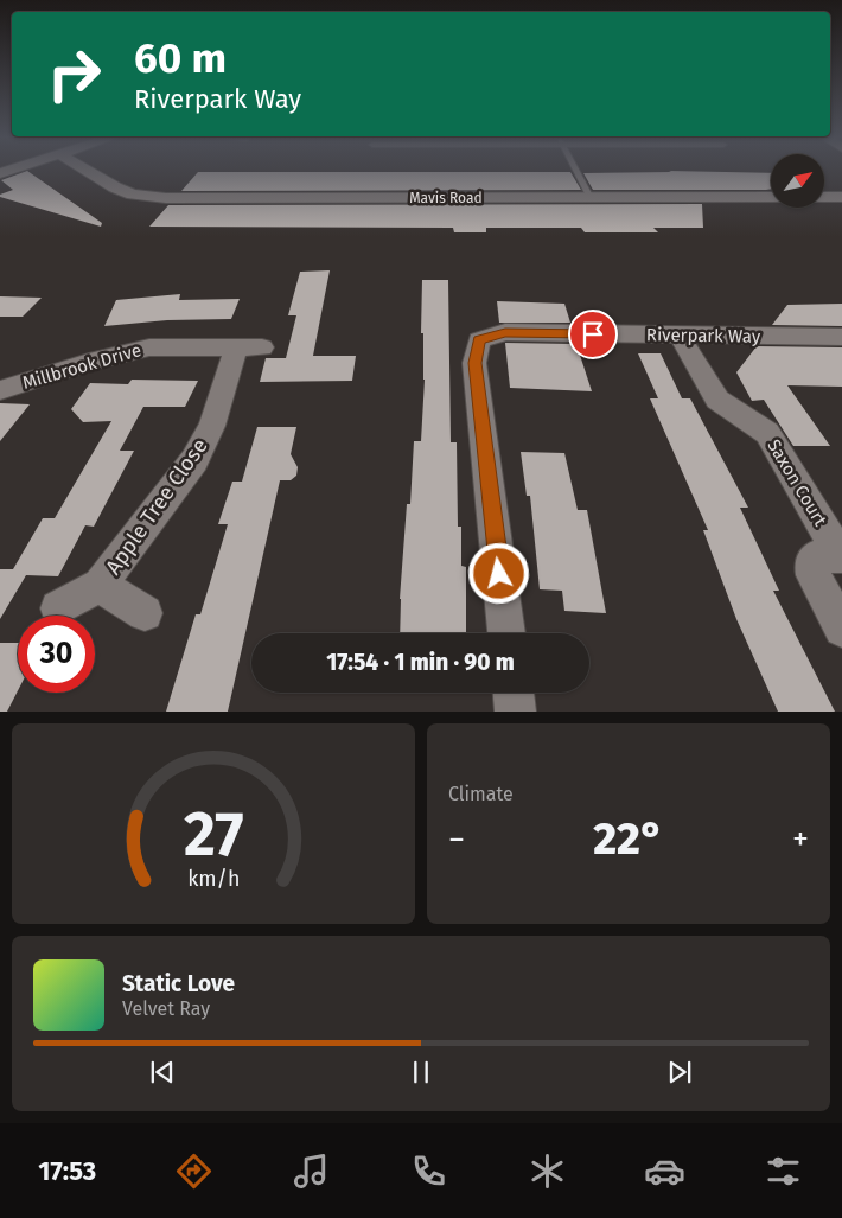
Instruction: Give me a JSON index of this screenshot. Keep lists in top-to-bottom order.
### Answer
{
  "streets": {
    "street": [
      "Mavis Road",
      "Riverpark Way",
      "Millbrook Drive",
      "Saxon Court",
      "Apple Tree Close"
    ]
  },
  "crossings": [
    ["Riverpark Way", "Saxon Court"],
    ["Millbrook Drive", "Apple Tree Close"]
  ],
  "north": "top right",
  "page": {
    "turn": ["60 m", "Riverpark Way"],
    "limit": "30",
    "trip": "17:54 · 1 min · 90 m",
    "tile": "Climate",
    "heat": ["−", "22°", "+"],
    "song": ["Static Love", "Velvet Ray"],
    "tabs": "17:53",
    "gauge": ["27", "km/h"]
  }
}
